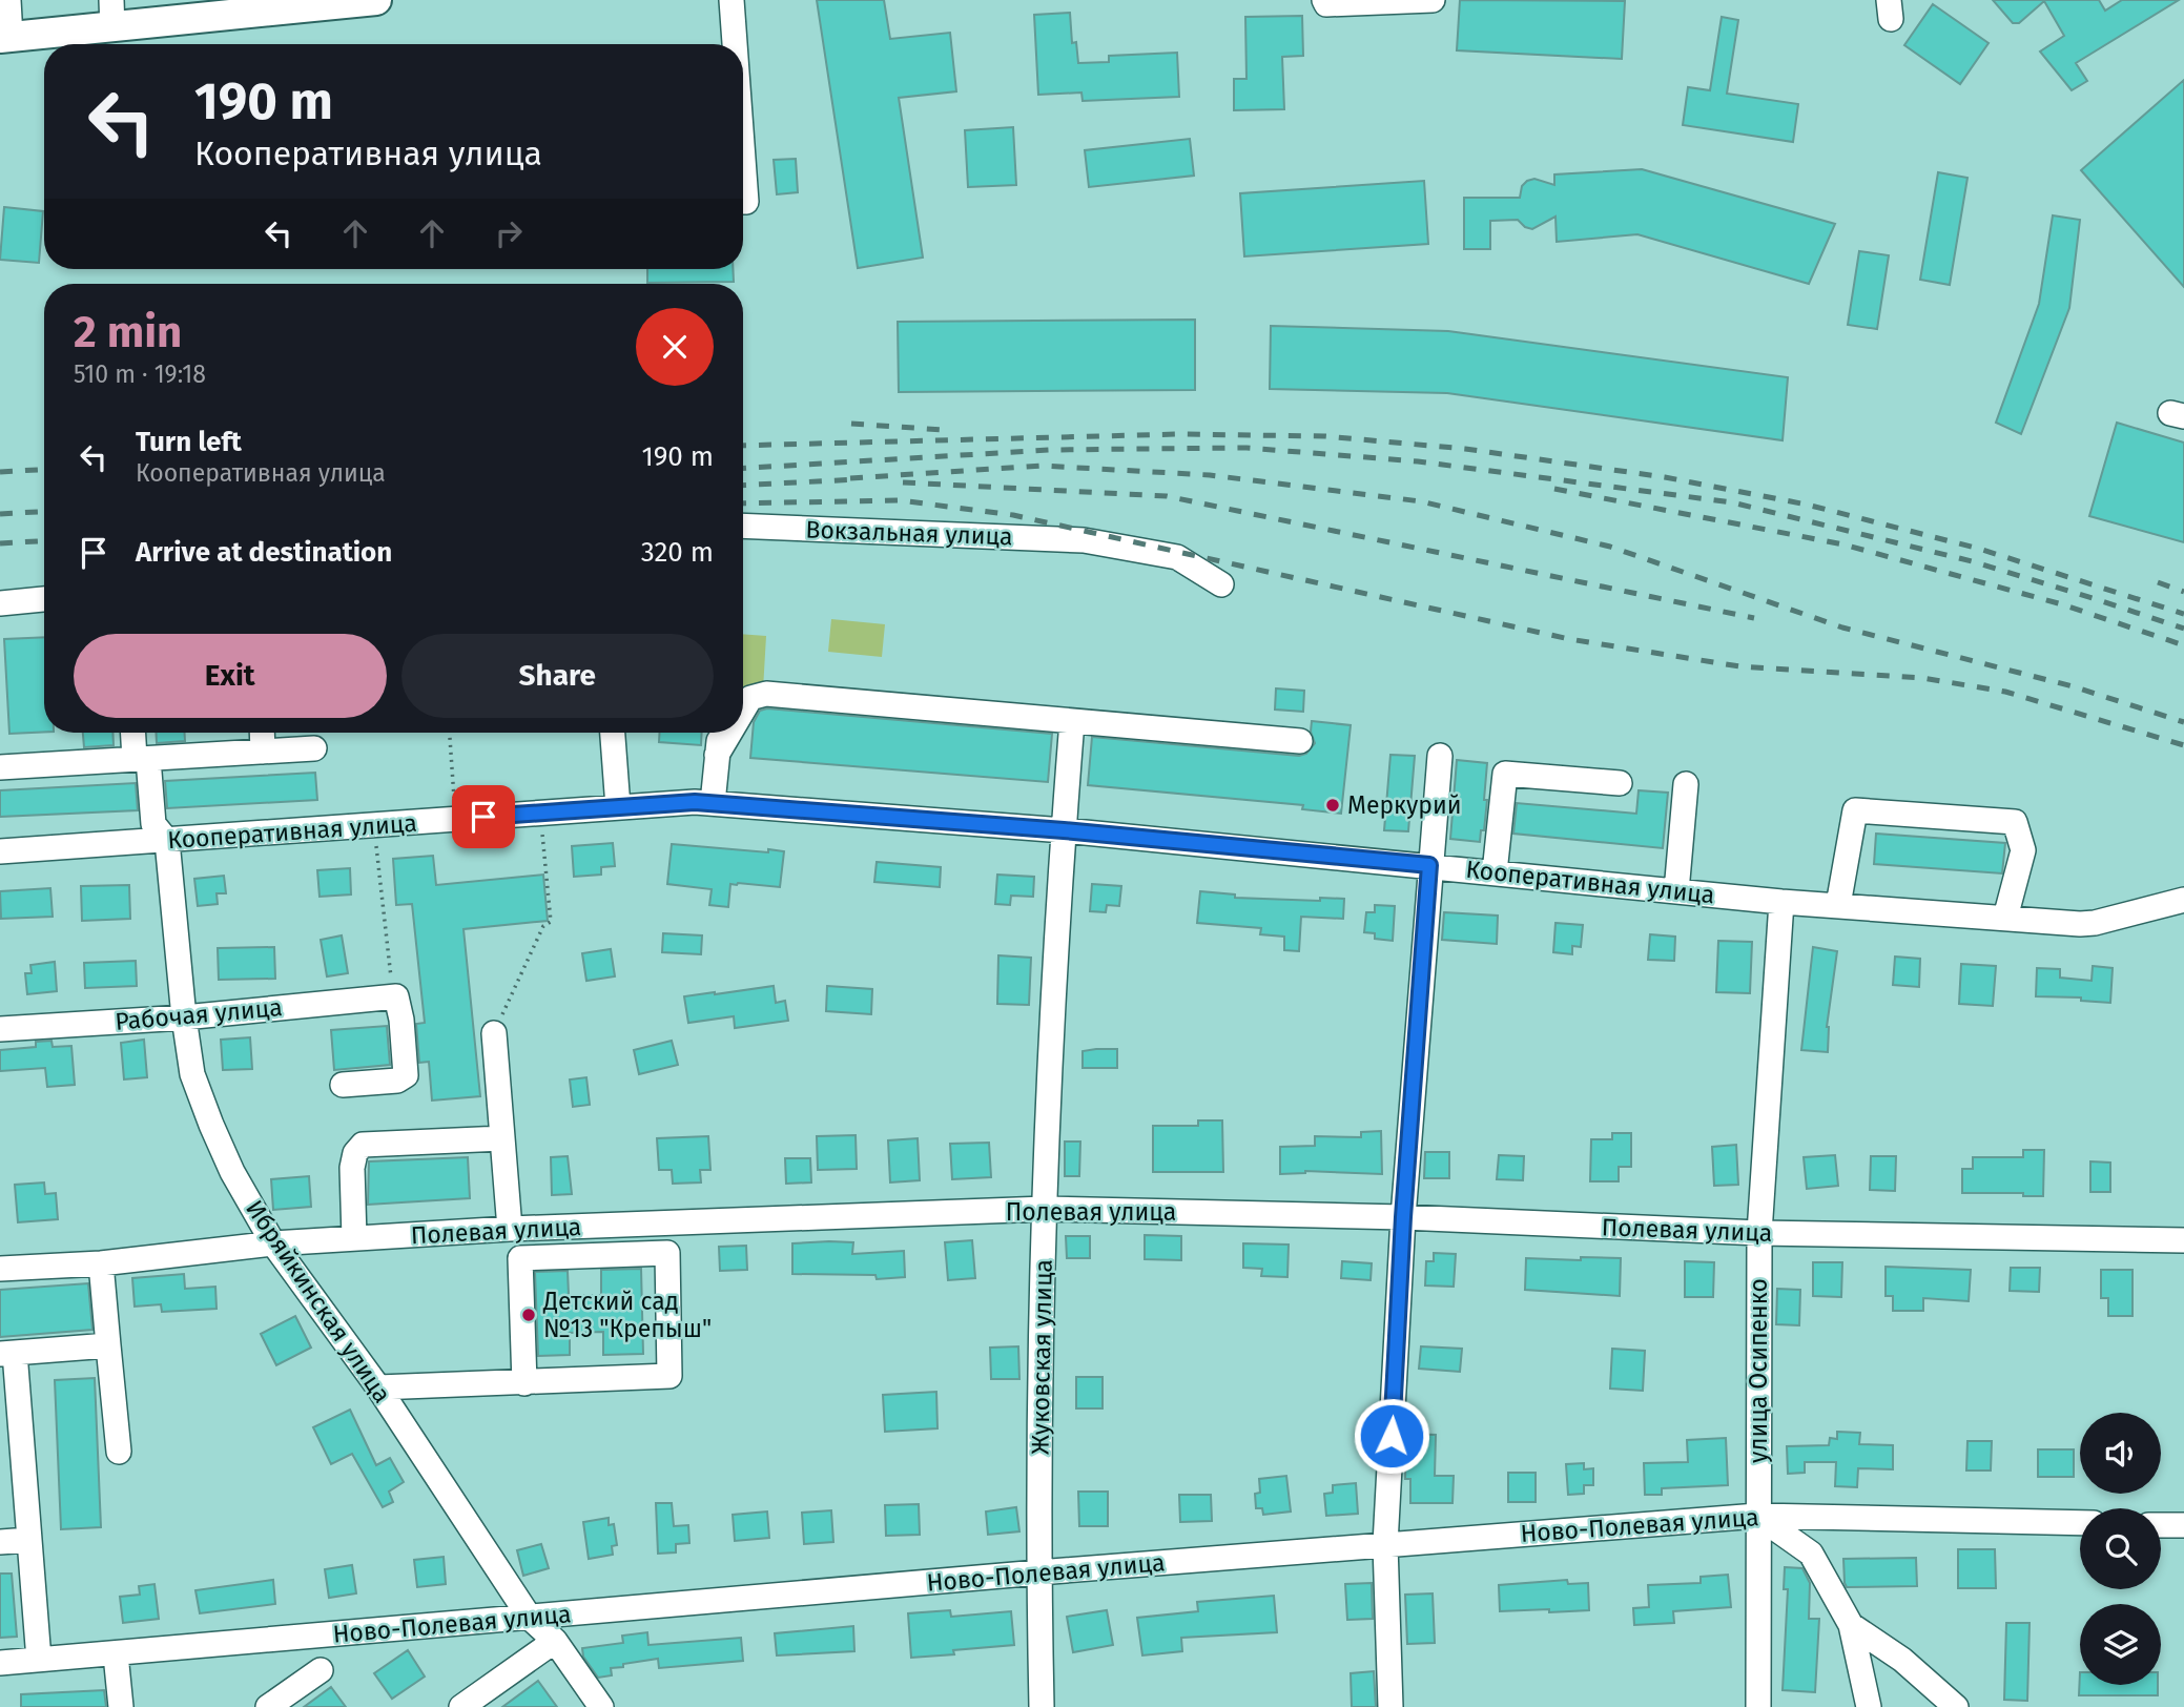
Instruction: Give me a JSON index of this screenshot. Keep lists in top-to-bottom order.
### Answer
{
  "streets": {
    "street": [
      "Вокзальная улица",
      "Кооперативная улица",
      "Рабочая улица",
      "Полевая улица",
      "Ибряйкинская улица",
      "Жуковская улица",
      "улица Осипенко",
      "Ново-Полевая улица"
    ]
  },
  "crossings": [
    ["Кооперативная улица", "Ибряйкинская улица"],
    ["Кооперативная улица", "Жуковская улица"],
    ["Кооперативная улица", "улица Осипенко"],
    ["Рабочая улица", "Ибряйкинская улица"],
    ["Полевая улица", "Ибряйкинская улица"],
    ["Полевая улица", "Жуковская улица"],
    ["Полевая улица", "улица Осипенко"],
    ["Ибряйкинская улица", "Ново-Полевая улица"],
    ["Жуковская улица", "Ново-Полевая улица"],
    ["улица Осипенко", "Ново-Полевая улица"]
  ],
  "places": ["Меркурий", "Детский сад №13 \"Крепыш\""],
  "page": {
    "turn": ["190 m", "Кооперативная улица"],
    "heading": ["2 min", "510 m · 19:18"],
    "list": [
      {
        "name": "Turn left",
        "note": "Кооперативная улица",
        "value": "190 m"
      },
      {
        "name": "Arrive at destination",
        "value": "320 m"
      }
    ],
    "buttons": ["Exit", "Share"]
  }
}
